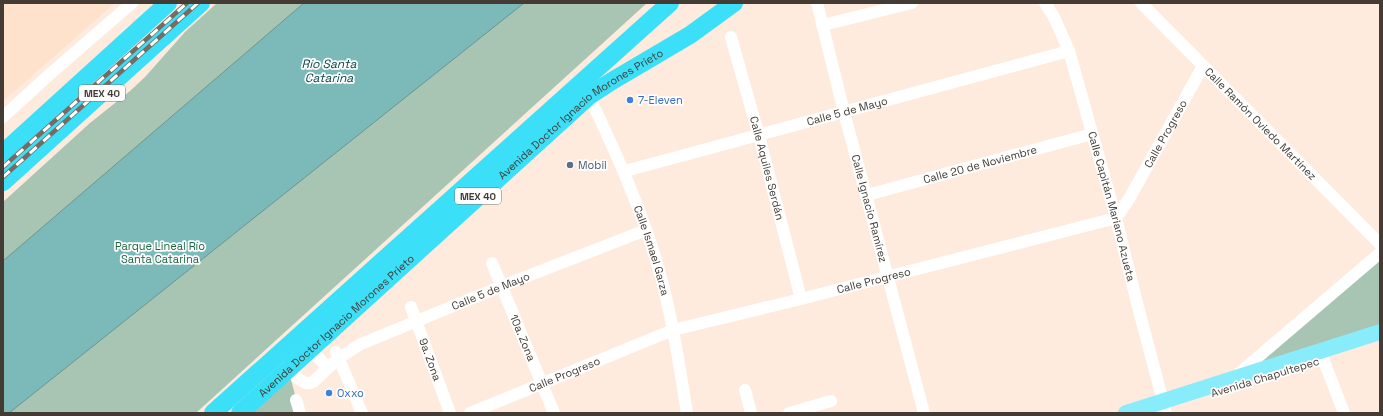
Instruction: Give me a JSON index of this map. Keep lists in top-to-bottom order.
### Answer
{
  "streets": {
    "highway": ["MEX 40", "Avenida Doctor Ignacio Morones Prieto"],
    "main road": ["Avenida Chapultepec"],
    "street": [
      "Calle 5 de Mayo",
      "Calle Ramón Oviedo Martínez",
      "Calle Progreso",
      "Calle 20 de Noviembre",
      "Calle Aquiles Serdán",
      "Calle Capitán Mariano Azueta",
      "Calle Ignacio Ramírez",
      "Calle Ismael Garza",
      "10a. Zona",
      "9a. Zona"
    ]
  },
  "crossings": [
    ["Calle 5 de Mayo", "Avenida Doctor Ignacio Morones Prieto"],
    ["Calle 5 de Mayo", "Calle Aquiles Serdán"],
    ["Calle 5 de Mayo", "Calle Capitán Mariano Azueta"],
    ["Calle 5 de Mayo", "Calle Ignacio Ramírez"],
    ["Calle 5 de Mayo", "Calle Ismael Garza"],
    ["Calle 5 de Mayo", "10a. Zona"],
    ["Calle 5 de Mayo", "9a. Zona"],
    ["Avenida Doctor Ignacio Morones Prieto", "Calle Ismael Garza"],
    ["Calle Ramón Oviedo Martínez", "Calle Progreso"],
    ["Calle Progreso", "Calle Aquiles Serdán"],
    ["Calle Progreso", "Calle Capitán Mariano Azueta"],
    ["Calle Progreso", "Calle Ignacio Ramírez"],
    ["Calle Progreso", "Calle Ismael Garza"],
    ["Calle Progreso", "10a. Zona"],
    ["Calle 20 de Noviembre", "Calle Capitán Mariano Azueta"],
    ["Calle 20 de Noviembre", "Calle Ignacio Ramírez"],
    ["Calle Capitán Mariano Azueta", "Avenida Chapultepec"]
  ],
  "water": ["Río Santa Catarina"],
  "parks": ["Parque Lineal Río Santa Catarina"],
  "places": ["7-Eleven", "Mobil", "Oxxo"]
}
